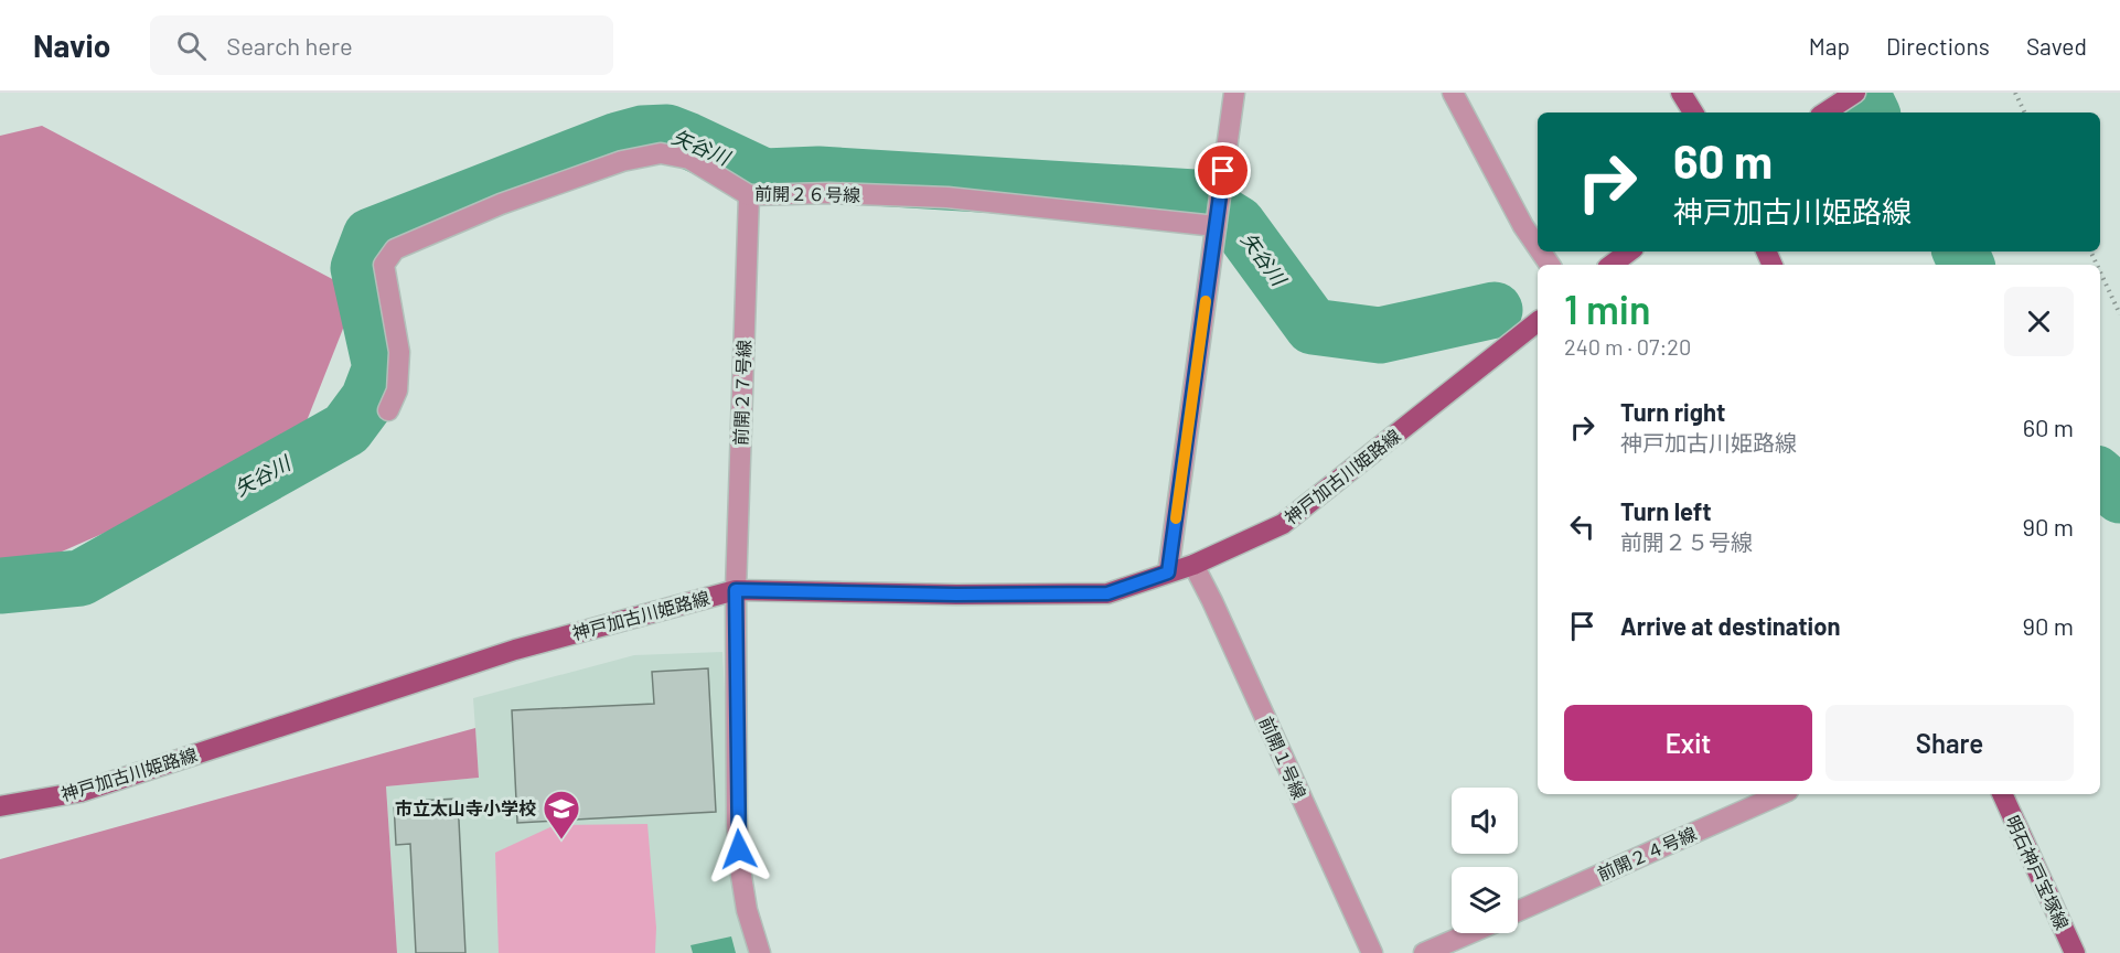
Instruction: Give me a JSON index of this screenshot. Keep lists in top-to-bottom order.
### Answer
{
  "streets": {
    "main road": ["神戸加古川姫路線", "明石神戸宝塚線"],
    "street": [
      "前開２６号線",
      "前開２７号線",
      "前開１号線",
      "前開２４号線"
    ]
  },
  "crossings": [
    ["前開２６号線", "前開２７号線"],
    ["前開２７号線", "神戸加古川姫路線"],
    ["神戸加古川姫路線", "前開１号線"]
  ],
  "water": ["矢谷川"],
  "places": {
    "school or university": ["市立太山寺小学校"]
  },
  "page": {
    "header": "Navio",
    "search": "Search here",
    "nav": ["Map", "Directions", "Saved"],
    "turn": ["60 m", "神戸加古川姫路線"],
    "heading": ["1 min", "240 m · 07:20"],
    "list": [
      {
        "name": "Turn right",
        "note": "神戸加古川姫路線",
        "value": "60 m"
      },
      {
        "name": "Turn left",
        "note": "前開２５号線",
        "value": "90 m"
      },
      {
        "name": "Arrive at destination",
        "value": "90 m"
      }
    ],
    "buttons": ["Exit", "Share"]
  }
}
